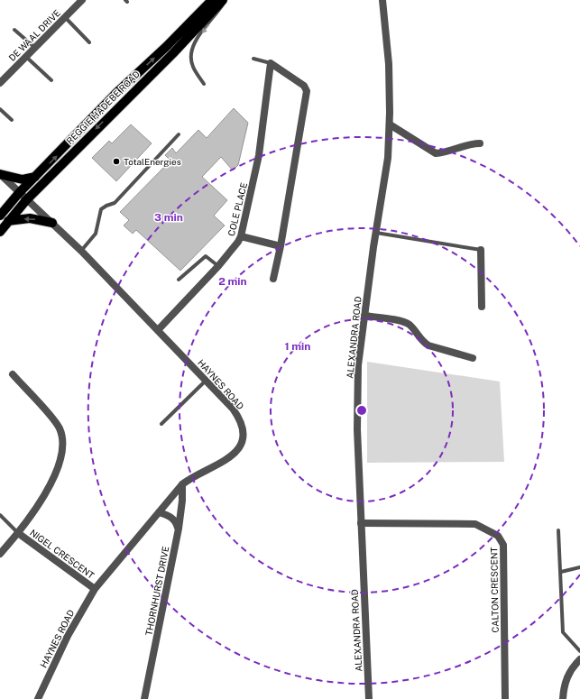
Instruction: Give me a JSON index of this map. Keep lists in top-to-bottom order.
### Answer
{
  "streets": {
    "main road": ["REGGIE HADEBE ROAD"],
    "street": [
      "DE WAAL DRIVE",
      "COLE PLACE",
      "ALEXANDRA ROAD",
      "HAYNES ROAD",
      "NIGEL CRESCENT",
      "CALTON CRESCENT",
      "THORNHURST DRIVE"
    ]
  },
  "crossings": [
    ["REGGIE HADEBE ROAD", "HAYNES ROAD"],
    ["COLE PLACE", "HAYNES ROAD"],
    ["ALEXANDRA ROAD", "CALTON CRESCENT"],
    ["HAYNES ROAD", "NIGEL CRESCENT"],
    ["HAYNES ROAD", "THORNHURST DRIVE"]
  ],
  "places": ["TotalEnergies"],
  "rings": ["3 min", "2 min", "1 min"]
}
